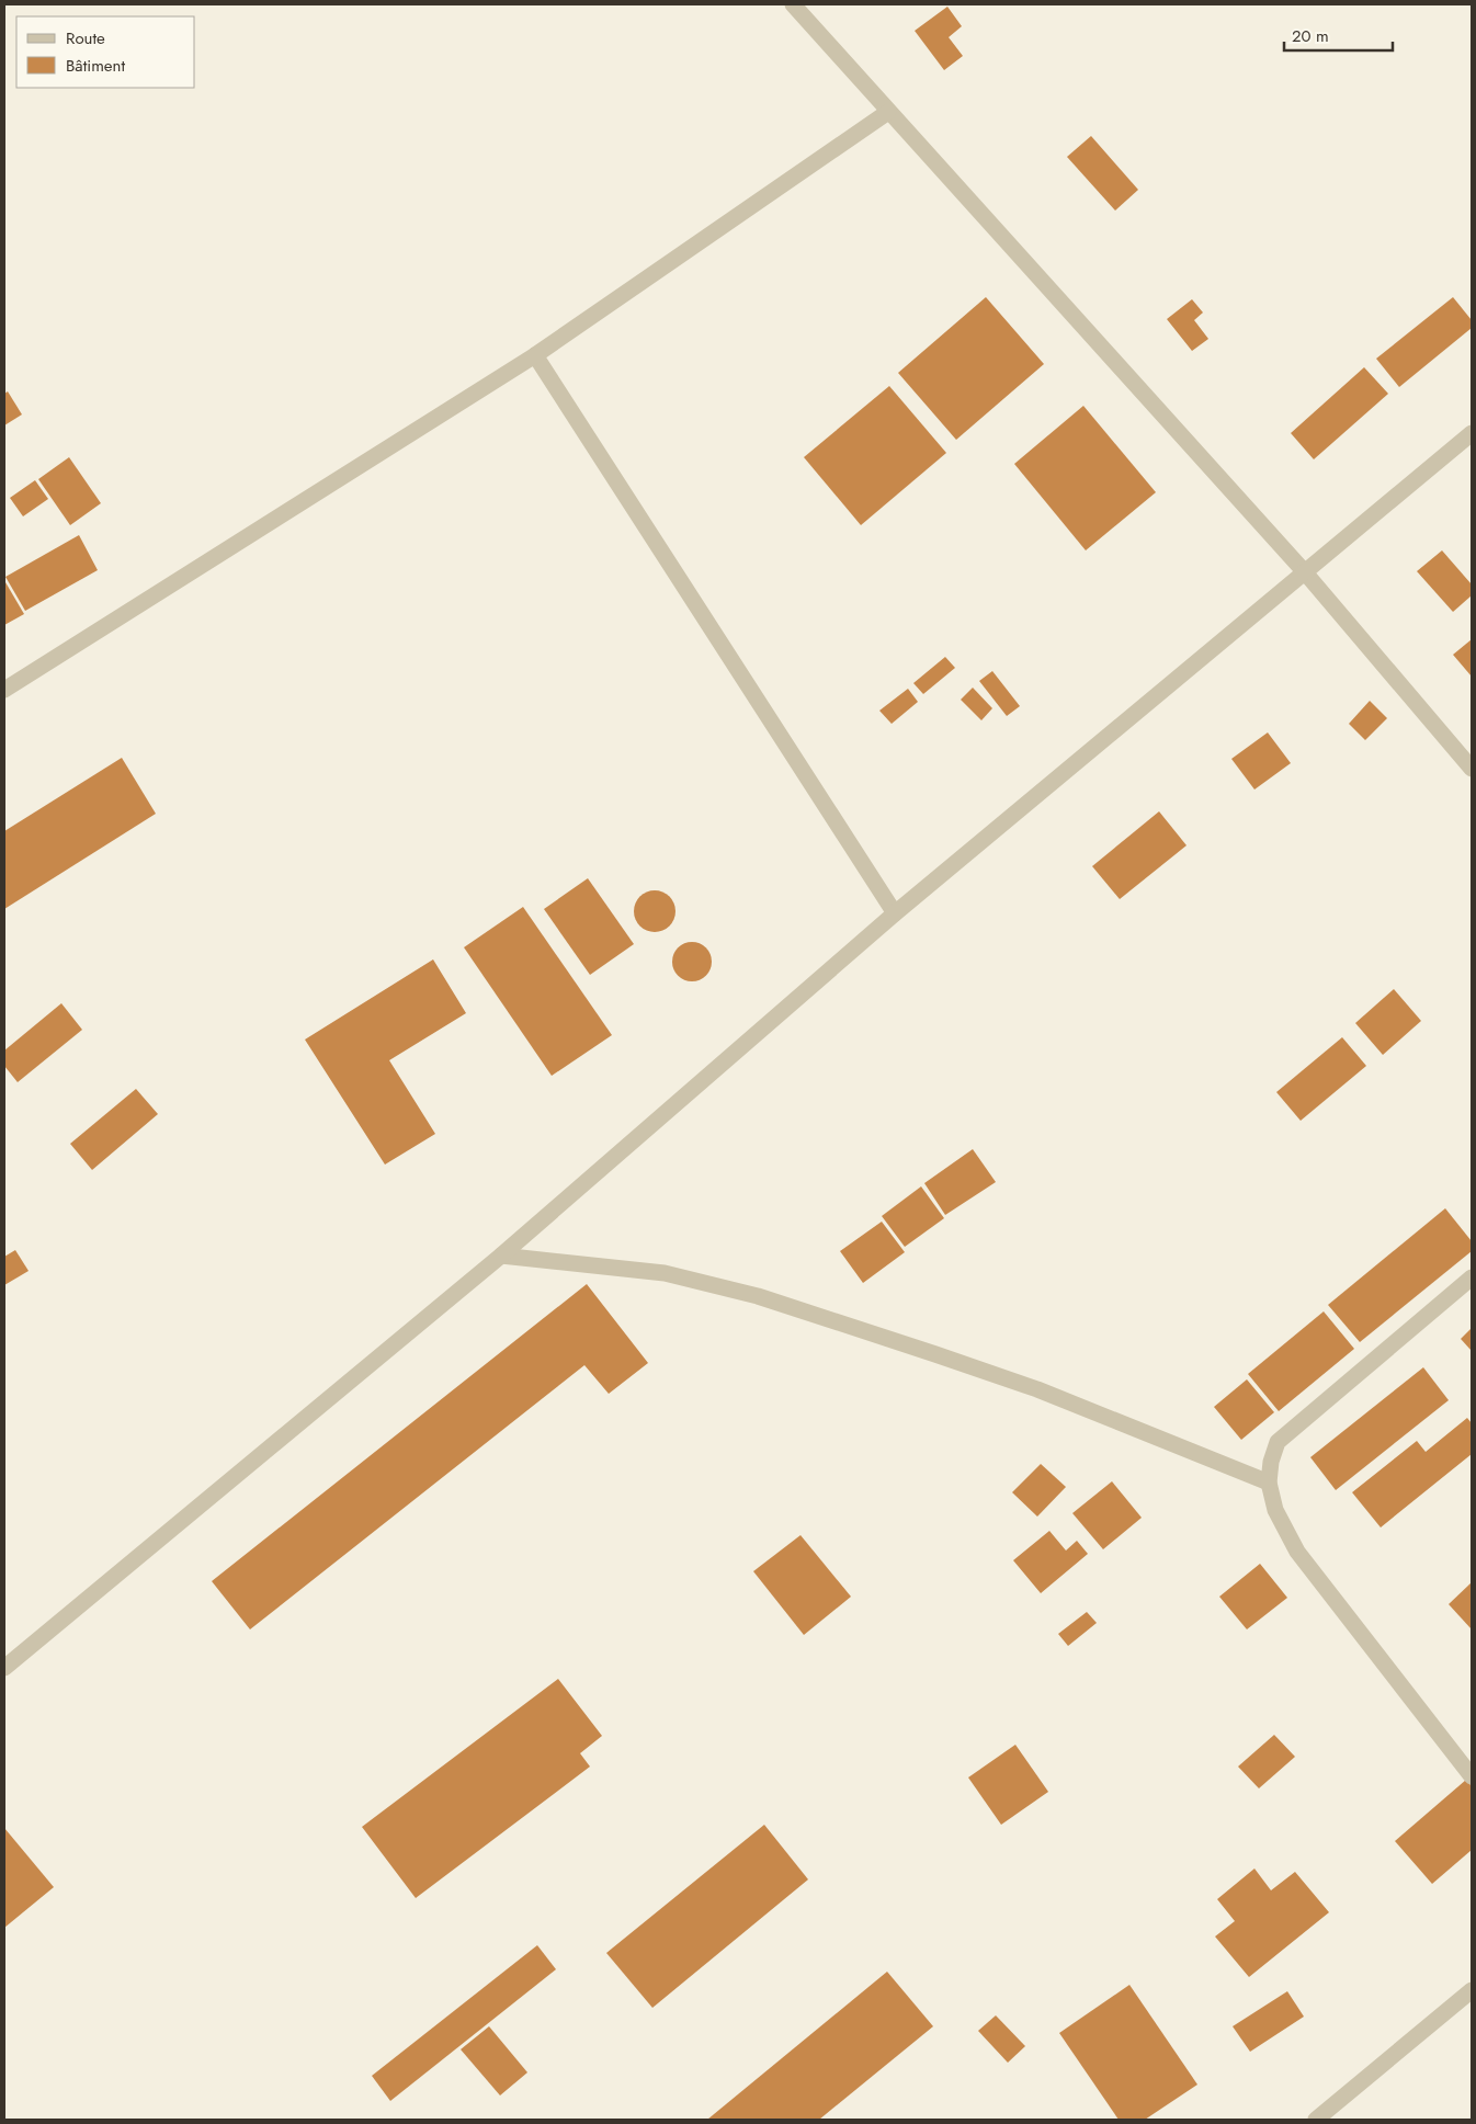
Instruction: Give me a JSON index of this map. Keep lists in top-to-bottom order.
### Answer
{
  "legend": ["Route", "Bâtiment"],
  "scale_bar": "20 m"
}
